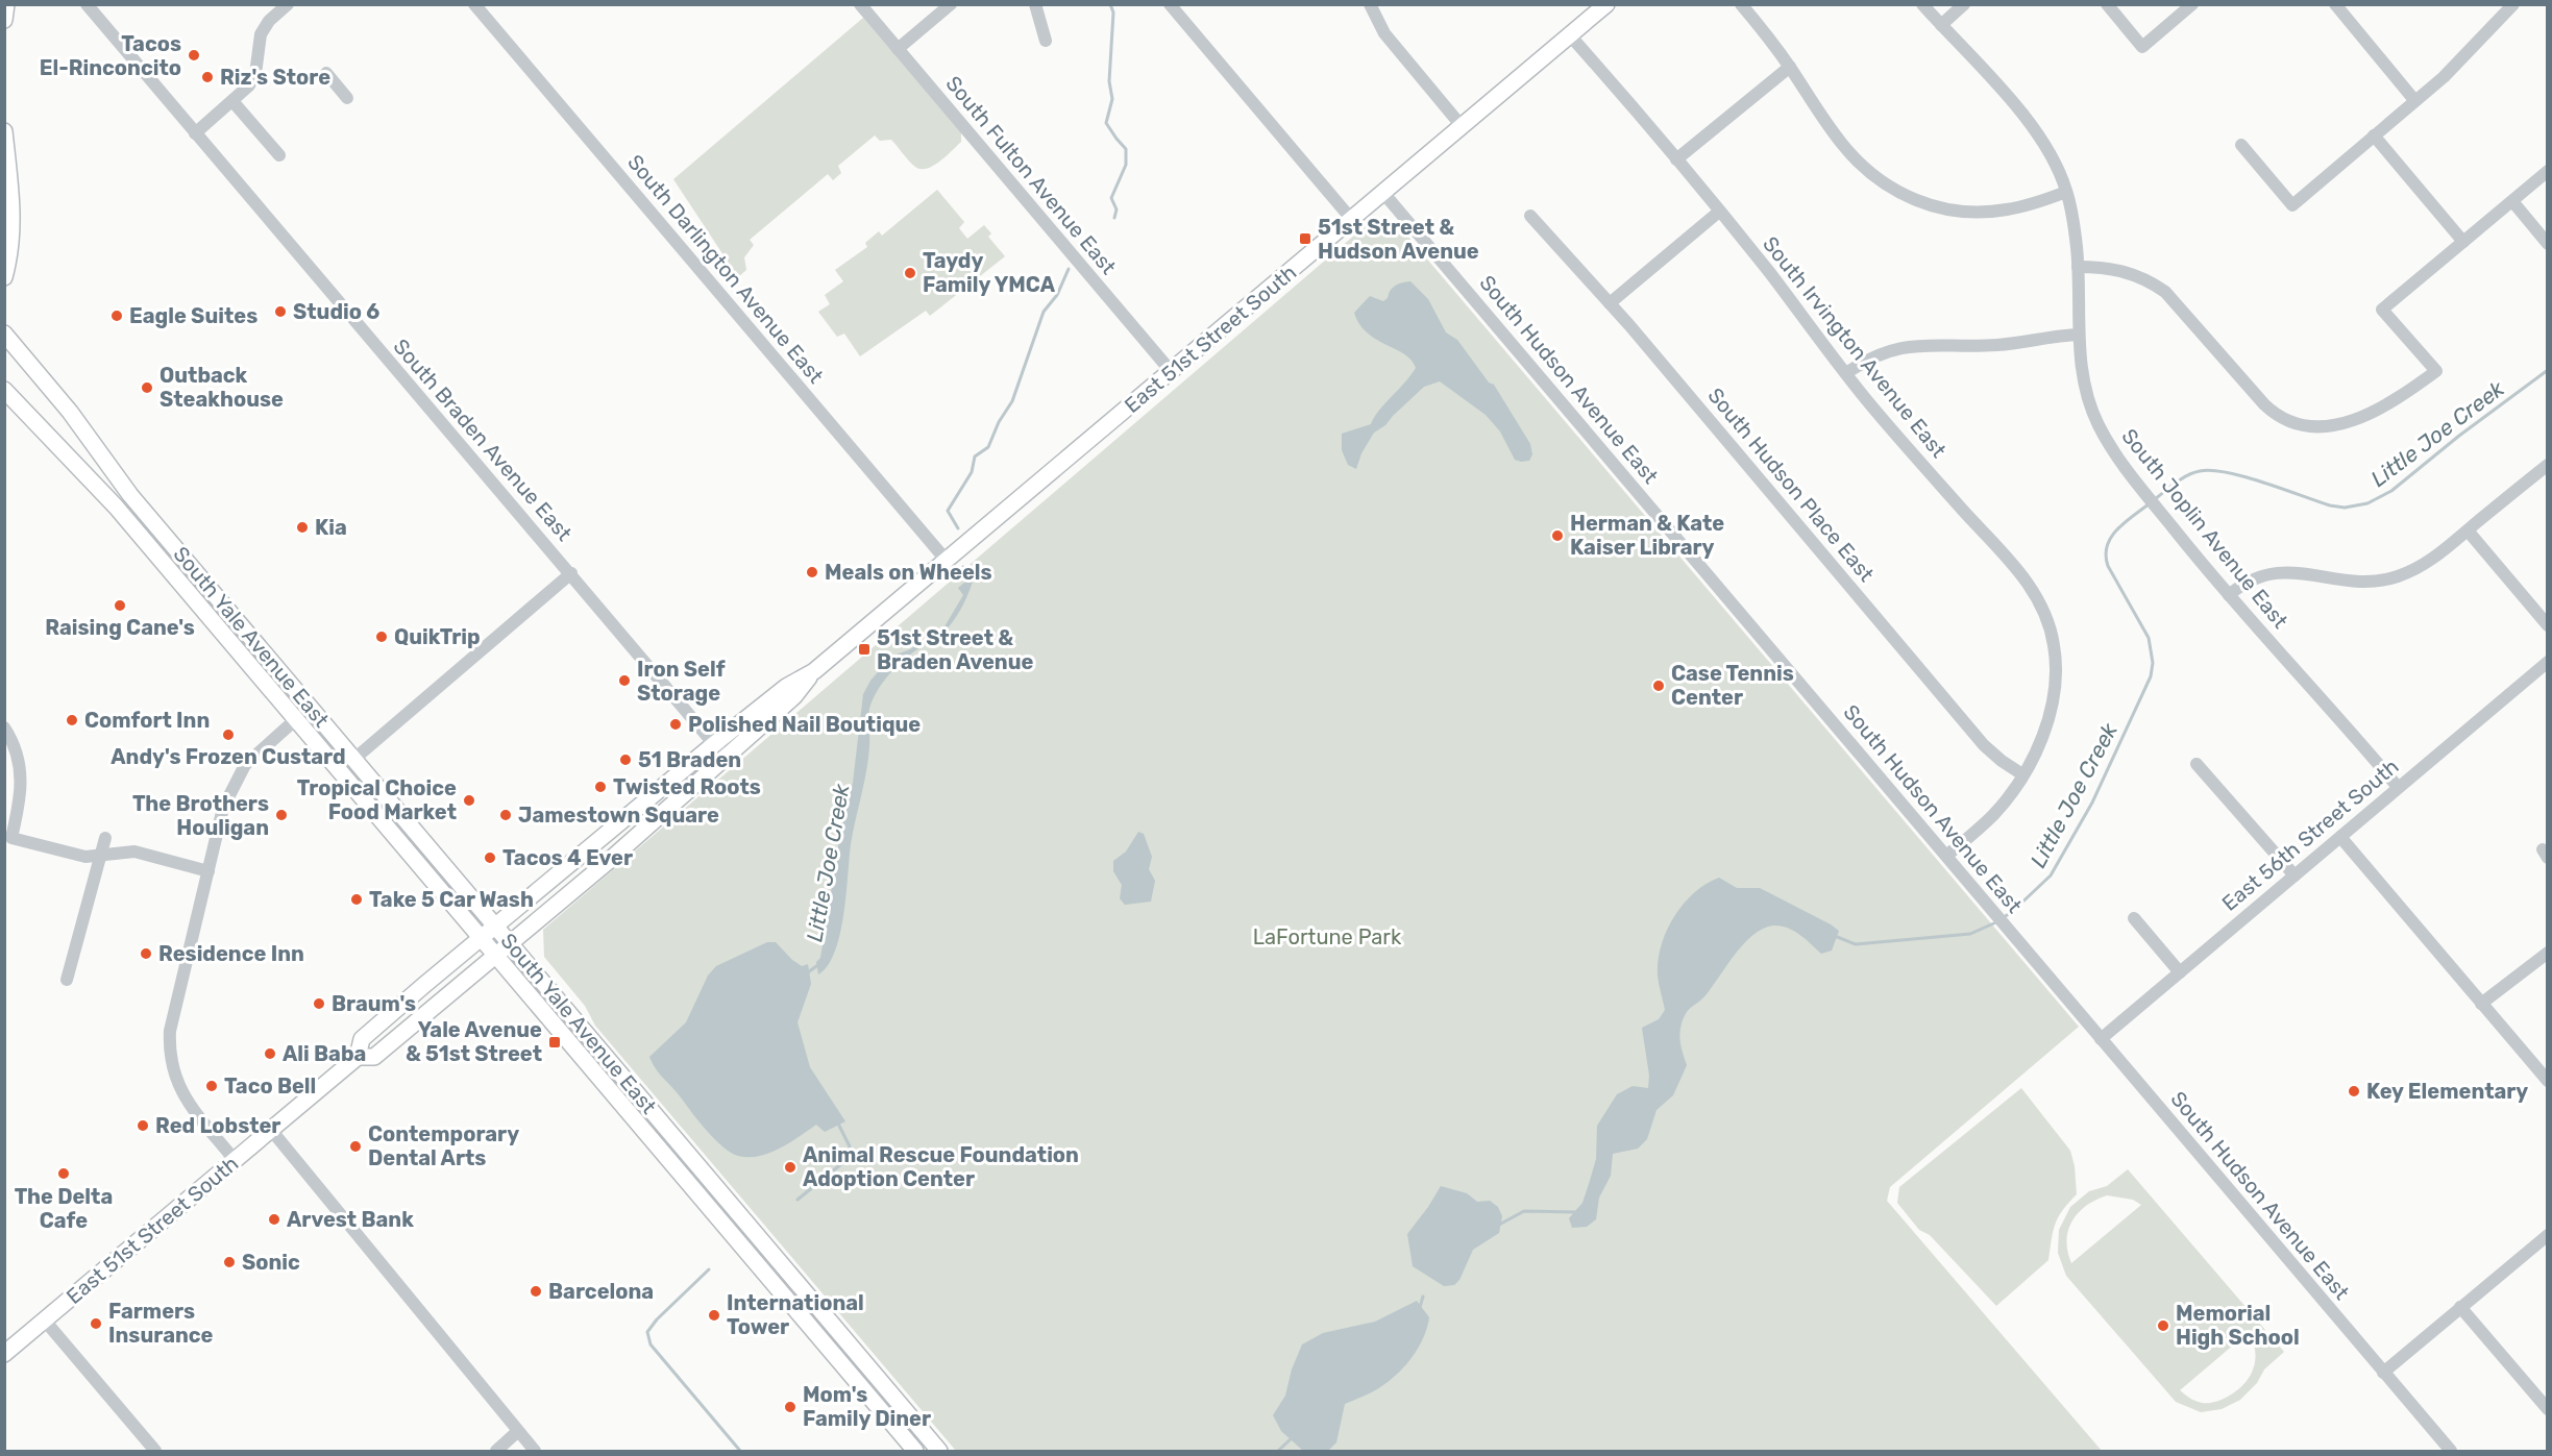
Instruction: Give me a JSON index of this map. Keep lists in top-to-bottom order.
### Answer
{
  "streets": {
    "main road": ["East 51st Street South", "South Yale Avenue East"],
    "street": [
      "South Fulton Avenue East",
      "South Darlington Avenue East",
      "South Irvington Avenue East",
      "South Hudson Avenue East",
      "South Braden Avenue East",
      "South Hudson Place East",
      "South Joplin Avenue East",
      "East 56th Street South"
    ]
  },
  "crossings": [
    ["South Fulton Avenue East", "East 51st Street South"],
    ["South Darlington Avenue East", "East 51st Street South"],
    ["East 51st Street South", "South Irvington Avenue East"],
    ["East 51st Street South", "South Hudson Avenue East"],
    ["East 51st Street South", "South Braden Avenue East"],
    ["East 51st Street South", "South Yale Avenue East"],
    ["South Irvington Avenue East", "South Hudson Avenue East"],
    ["South Irvington Avenue East", "South Hudson Place East"],
    ["South Hudson Avenue East", "East 56th Street South"],
    ["South Joplin Avenue East", "East 56th Street South"]
  ],
  "water": ["Little Joe Creek"],
  "parks": ["LaFortune Park"],
  "places": {
    "other": [
      "Tacos El-Rinconcito",
      "Riz's Store",
      "Taydy Family YMCA",
      "Studio 6",
      "Eagle Suites",
      "Outback Steakhouse",
      "Kia",
      "Herman & Kate Kaiser Library",
      "Meals on Wheels",
      "Raising Cane's",
      "QuikTrip",
      "Iron Self Storage",
      "Case Tennis Center",
      "Comfort Inn",
      "Polished Nail Boutique",
      "Andy's Frozen Custard",
      "51 Braden",
      "Twisted Roots",
      "Tropical Choice Food Market",
      "The Brothers Houligan",
      "Jamestown Square",
      "Tacos 4 Ever",
      "Take 5 Car Wash",
      "Residence Inn",
      "Braum's",
      "Ali Baba",
      "Taco Bell",
      "Key Elementary",
      "Red Lobster",
      "Contemporary Dental Arts",
      "Animal Rescue Foundation Adoption Center",
      "The Delta Cafe",
      "Arvest Bank",
      "Sonic",
      "Barcelona",
      "International Tower",
      "Farmers Insurance",
      "Memorial High School",
      "Mom's Family Diner"
    ],
    "transit": ["51st Street & Hudson Avenue", "51st Street & Braden Avenue", "Yale Avenue & 51st Street"]
  }
}
